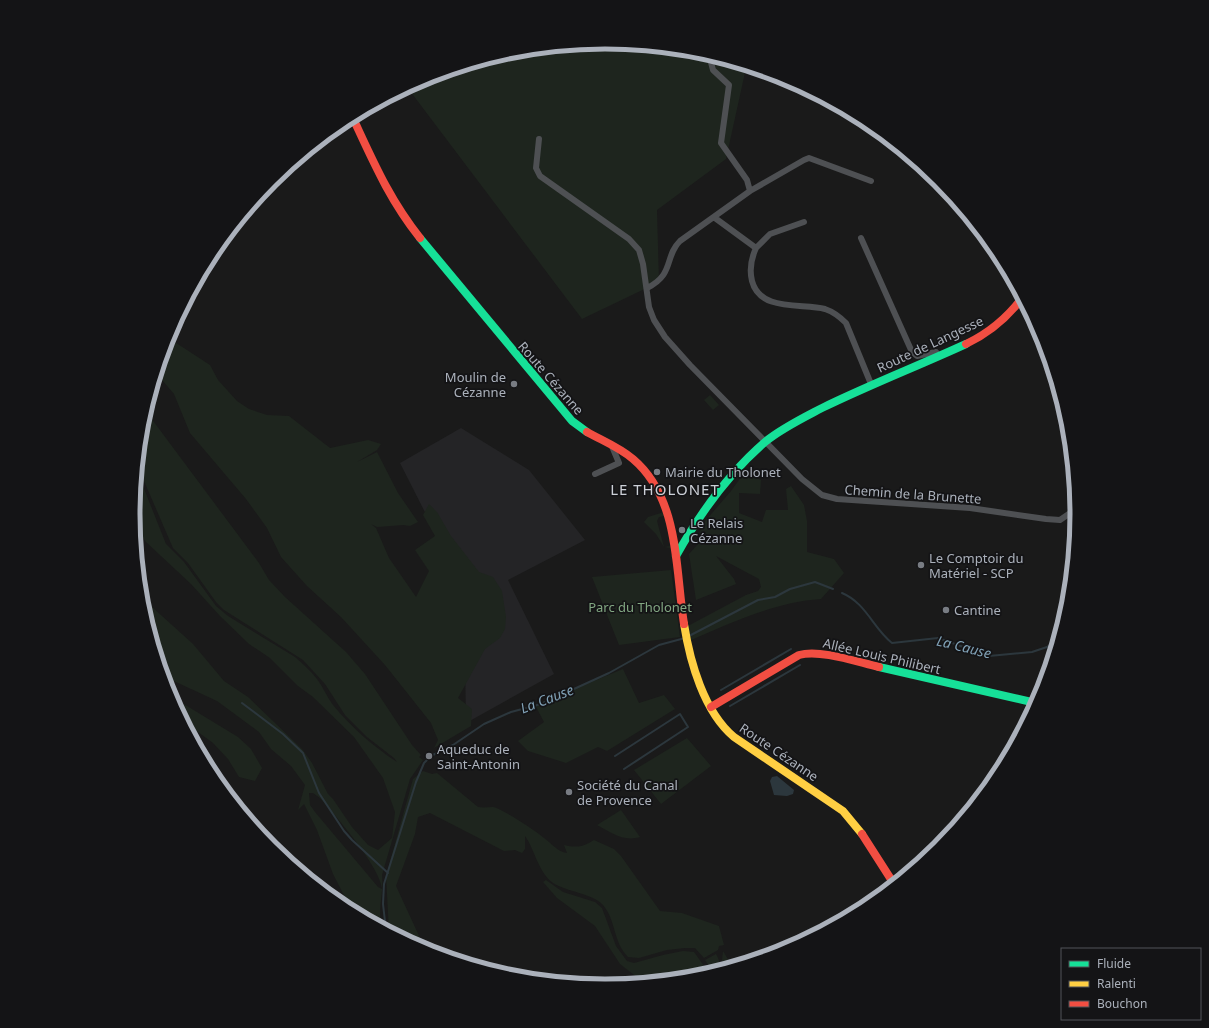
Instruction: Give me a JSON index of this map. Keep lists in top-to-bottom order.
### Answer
{
  "streets": {
    "street": [
      "Route de Langesse",
      "Route Cézanne",
      "Chemin de la Brunette",
      "Allée Louis Philibert"
    ]
  },
  "crossings": [
    ["Route de Langesse", "Route Cézanne"],
    ["Route de Langesse", "Chemin de la Brunette"],
    ["Route Cézanne", "Allée Louis Philibert"]
  ],
  "districts": ["LE THOLONET"],
  "water": ["La Cause"],
  "parks": ["Parc du Tholonet"],
  "places": [
    "Moulin de Cézanne",
    "Mairie du Tholonet",
    "Le Relais Cézanne",
    "Le Comptoir du Matériel - SCP",
    "Cantine",
    "Aqueduc de Saint-Antonin",
    "Société du Canal de Provence"
  ],
  "legend": ["Fluide", "Ralenti", "Bouchon"]
}
